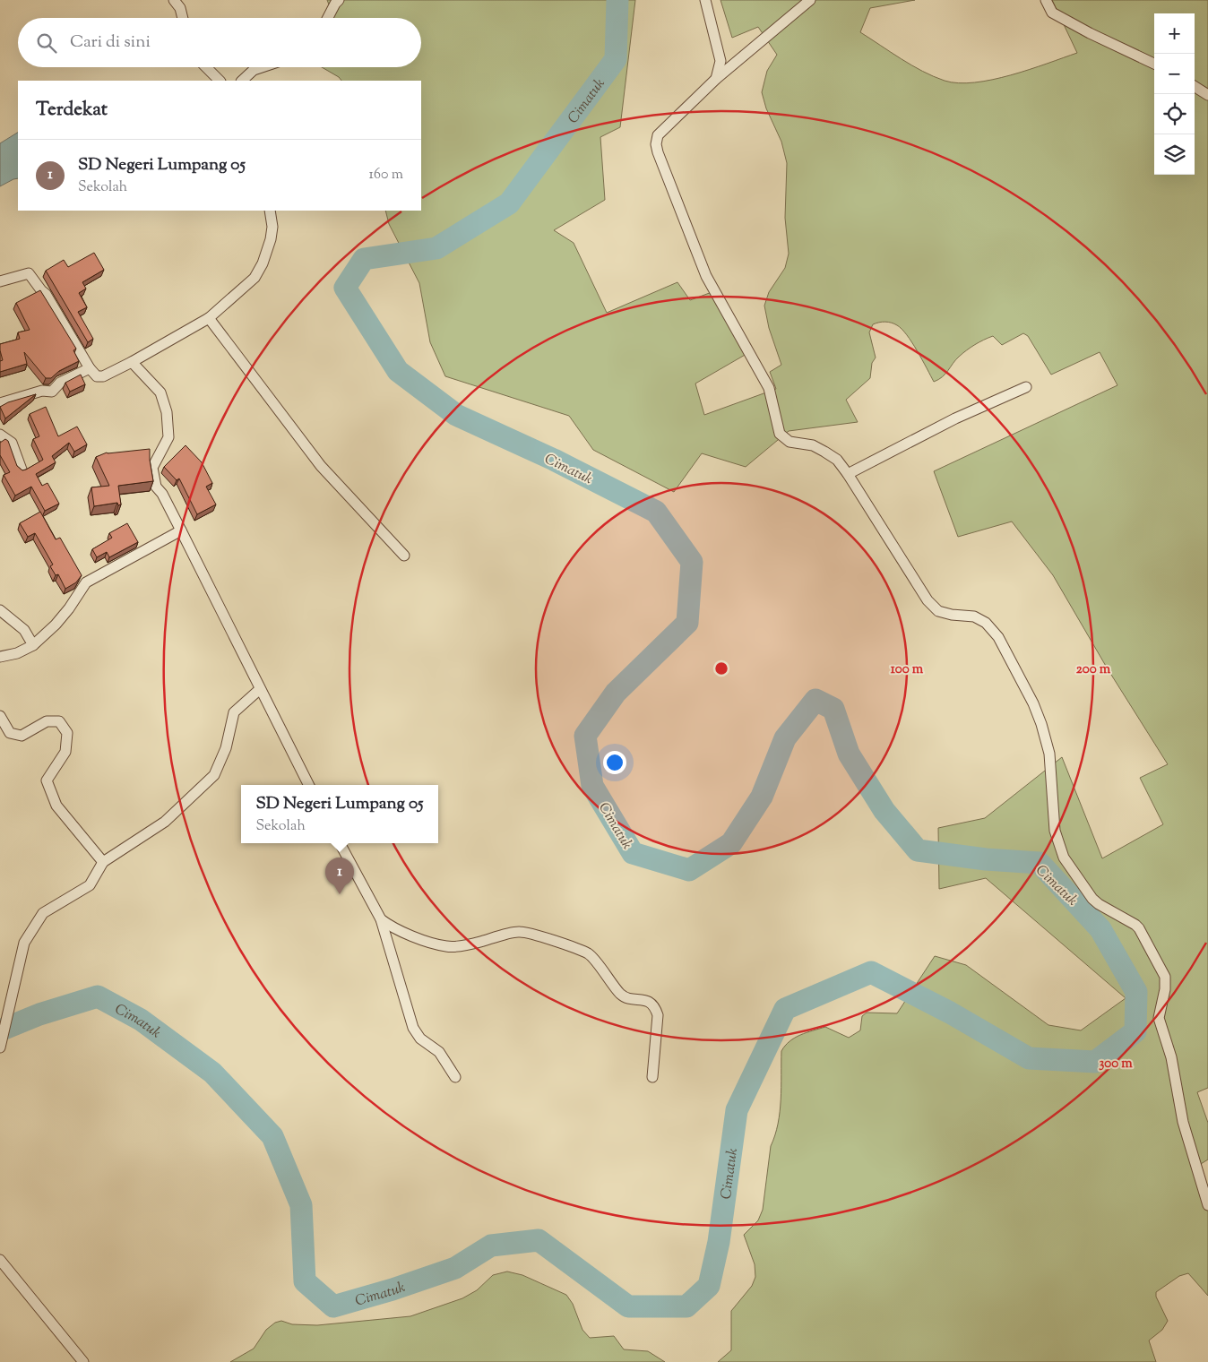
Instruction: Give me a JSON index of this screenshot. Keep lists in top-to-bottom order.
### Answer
{
  "water": ["Cimatuk"],
  "page": {
    "map_buttons": ["+", "−"],
    "search": "Cari di sini",
    "heading": "Terdekat",
    "list": [
      {
        "mark": "1",
        "name": "SD Negeri Lumpang 05",
        "note": "Sekolah",
        "value": "160 m"
      }
    ],
    "popup": ["SD Negeri Lumpang 05", "Sekolah"],
    "pins": "1"
  },
  "rings": ["100 m", "200 m", "300 m"]
}
